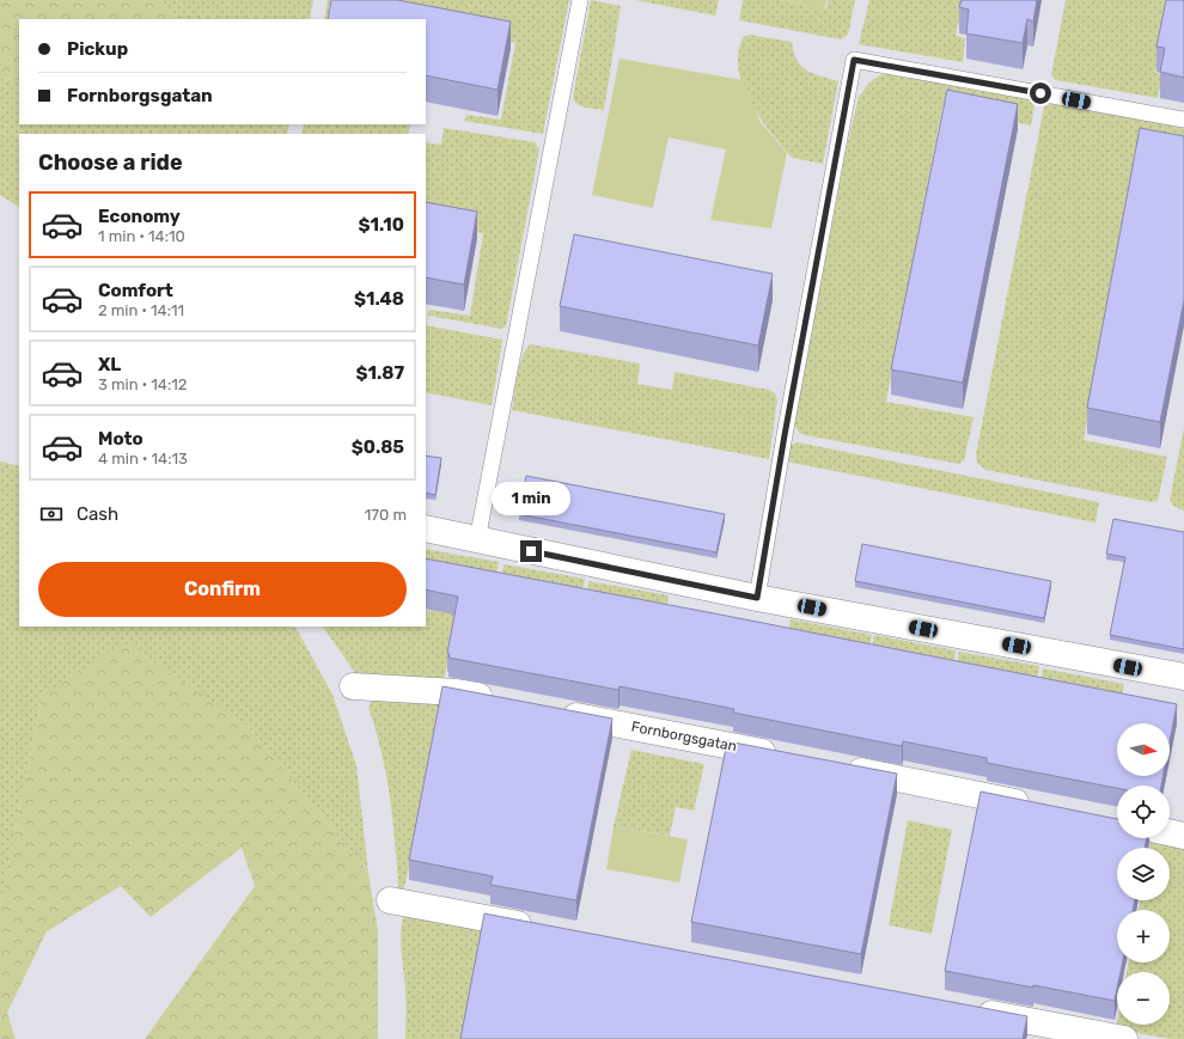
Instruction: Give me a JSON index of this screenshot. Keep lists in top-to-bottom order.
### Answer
{
  "streets": {
    "street": ["Fornborgsgatan"]
  },
  "north": "right",
  "page": {
    "banner": ["Pickup", "Fornborgsgatan"],
    "heading": "Choose a ride",
    "list": [
      {
        "name": "Economy",
        "note": "1 min · 14:10",
        "value": "$1.10"
      },
      {
        "name": "Comfort",
        "note": "2 min · 14:11",
        "value": "$1.48"
      },
      {
        "name": "XL",
        "note": "3 min · 14:12",
        "value": "$1.87"
      },
      {
        "name": "Moto",
        "note": "4 min · 14:13",
        "value": "$0.85"
      }
    ],
    "bubble": "1 min",
    "pay": ["Cash", "170 m"],
    "buttons": "Confirm",
    "map_buttons": ["+", "−"]
  }
}
